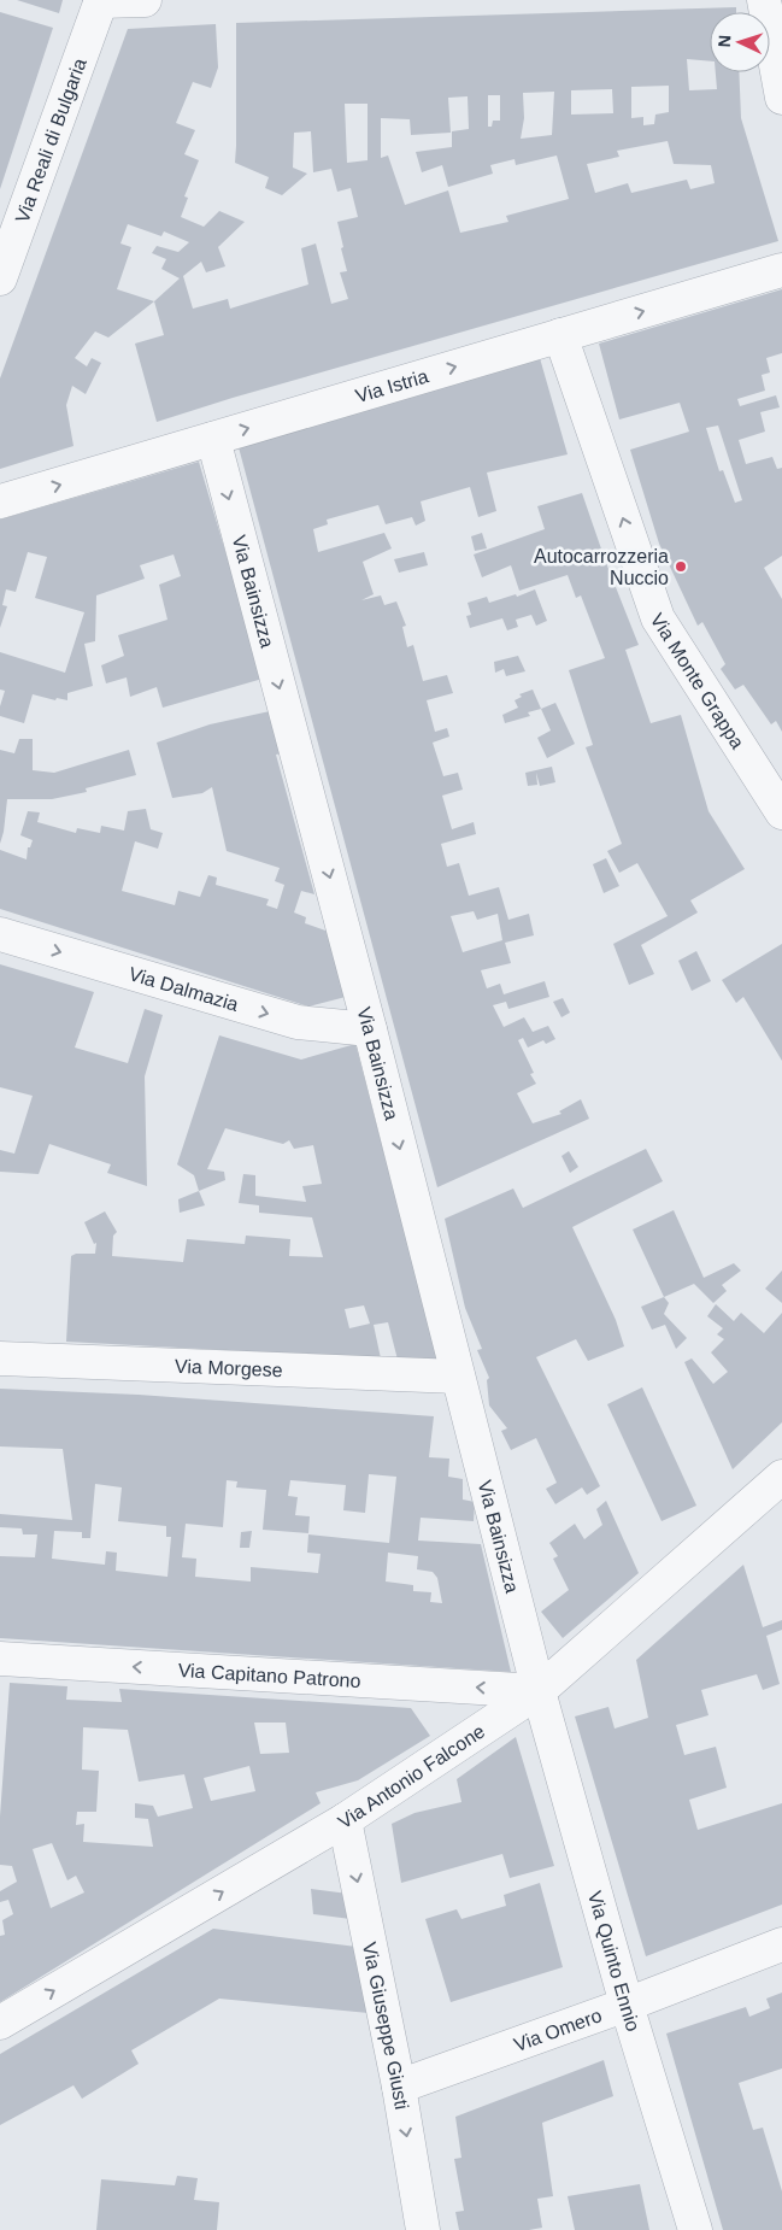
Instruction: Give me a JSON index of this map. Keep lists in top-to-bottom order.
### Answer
{
  "streets": {
    "street": [
      "Via Reali di Bulgaria",
      "Via Istria",
      "Via Bainsizza",
      "Via Monte Grappa",
      "Via Dalmazia",
      "Via Morgese",
      "Via Capitano Patrono",
      "Via Antonio Falcone",
      "Via Quinto Ennio",
      "Via Giuseppe Giusti",
      "Via Omero"
    ]
  },
  "crossings": [
    ["Via Istria", "Via Bainsizza"],
    ["Via Istria", "Via Monte Grappa"],
    ["Via Bainsizza", "Via Dalmazia"],
    ["Via Bainsizza", "Via Morgese"],
    ["Via Bainsizza", "Via Capitano Patrono"],
    ["Via Bainsizza", "Via Antonio Falcone"],
    ["Via Bainsizza", "Via Quinto Ennio"],
    ["Via Capitano Patrono", "Via Antonio Falcone"],
    ["Via Capitano Patrono", "Via Quinto Ennio"],
    ["Via Antonio Falcone", "Via Quinto Ennio"],
    ["Via Antonio Falcone", "Via Giuseppe Giusti"],
    ["Via Quinto Ennio", "Via Omero"],
    ["Via Giuseppe Giusti", "Via Omero"]
  ],
  "one_way": [
    "Via Istria",
    "Via Bainsizza",
    "Via Monte Grappa",
    "Via Dalmazia",
    "Via Capitano Patrono",
    "Via Antonio Falcone",
    "Via Giuseppe Giusti"
  ],
  "places": ["Autocarrozzeria Nuccio"],
  "north": "left"
}
